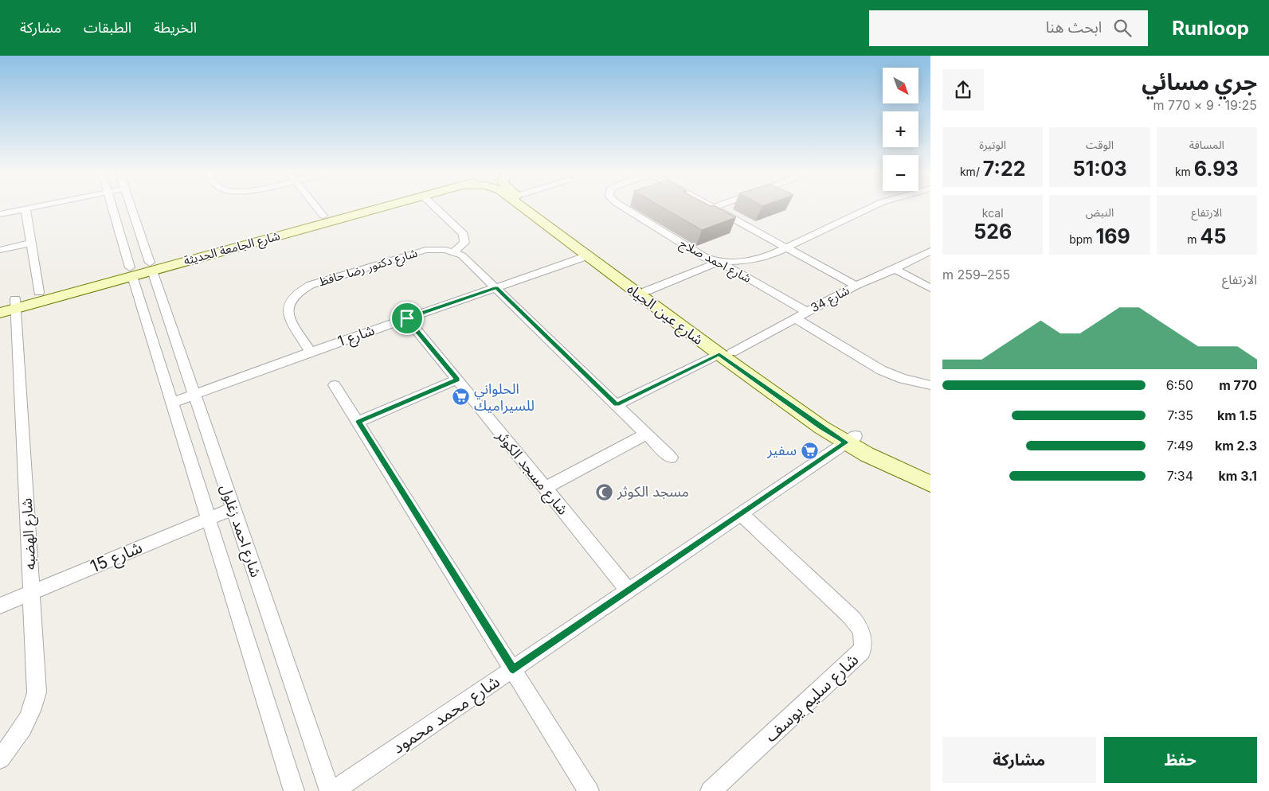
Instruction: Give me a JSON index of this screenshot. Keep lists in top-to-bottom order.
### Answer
{
  "streets": {
    "street": [
      "شارع الجامعة الحديثة",
      "شارع احمد صلاح",
      "شارع دكتور رضا حافظ",
      "شارع 34",
      "شارع عين الحياه",
      "شارع 1",
      "شارع مسجد الكوثر",
      "شارع احمد زغلول",
      "شارع الهضبه",
      "شارع 15",
      "شارع سليم يوسف",
      "شارع محمد محمود"
    ]
  },
  "crossings": [
    ["شارع الجامعة الحديثة", "شارع احمد زغلول"],
    ["شارع الجامعة الحديثة", "شارع الهضبه"],
    ["شارع احمد صلاح", "شارع 34"],
    ["شارع دكتور رضا حافظ", "شارع 1"],
    ["شارع 34", "شارع عين الحياه"],
    ["شارع عين الحياه", "شارع 1"],
    ["شارع عين الحياه", "شارع محمد محمود"],
    ["شارع 1", "شارع مسجد الكوثر"],
    ["شارع 1", "شارع احمد زغلول"],
    ["شارع مسجد الكوثر", "شارع محمد محمود"],
    ["شارع احمد زغلول", "شارع 15"],
    ["شارع الهضبه", "شارع 15"],
    ["شارع سليم يوسف", "شارع محمد محمود"]
  ],
  "places": {
    "supermarket": ["الحلواني للسيراميك", "سفير"],
    "mosque": ["مسجد الكوثر"]
  },
  "north": "bottom right",
  "page": {
    "header": "Runloop",
    "search": "ابحث هنا",
    "nav": ["الخريطة", "الطبقات", "مشاركة"],
    "heading": ["جري مسائي", "19:25 · 9 × 770 m"],
    "map_buttons": ["+", "−"],
    "stats": [
      ["المسافة", "6.93 km"],
      ["الوقت", "51:03"],
      ["الوتيرة", "7:22 /km"],
      ["الارتفاع", "45 m"],
      ["النبض", "169 bpm"],
      ["kcal", "526"]
    ],
    "chart": ["الارتفاع", "255–259 m"],
    "list": [
      {
        "name": "770 m",
        "note": "6:50"
      },
      {
        "name": "1.5 km",
        "note": "7:35"
      },
      {
        "name": "2.3 km",
        "note": "7:49"
      },
      {
        "name": "3.1 km",
        "note": "7:34"
      }
    ],
    "buttons": ["حفظ", "مشاركة"]
  }
}
